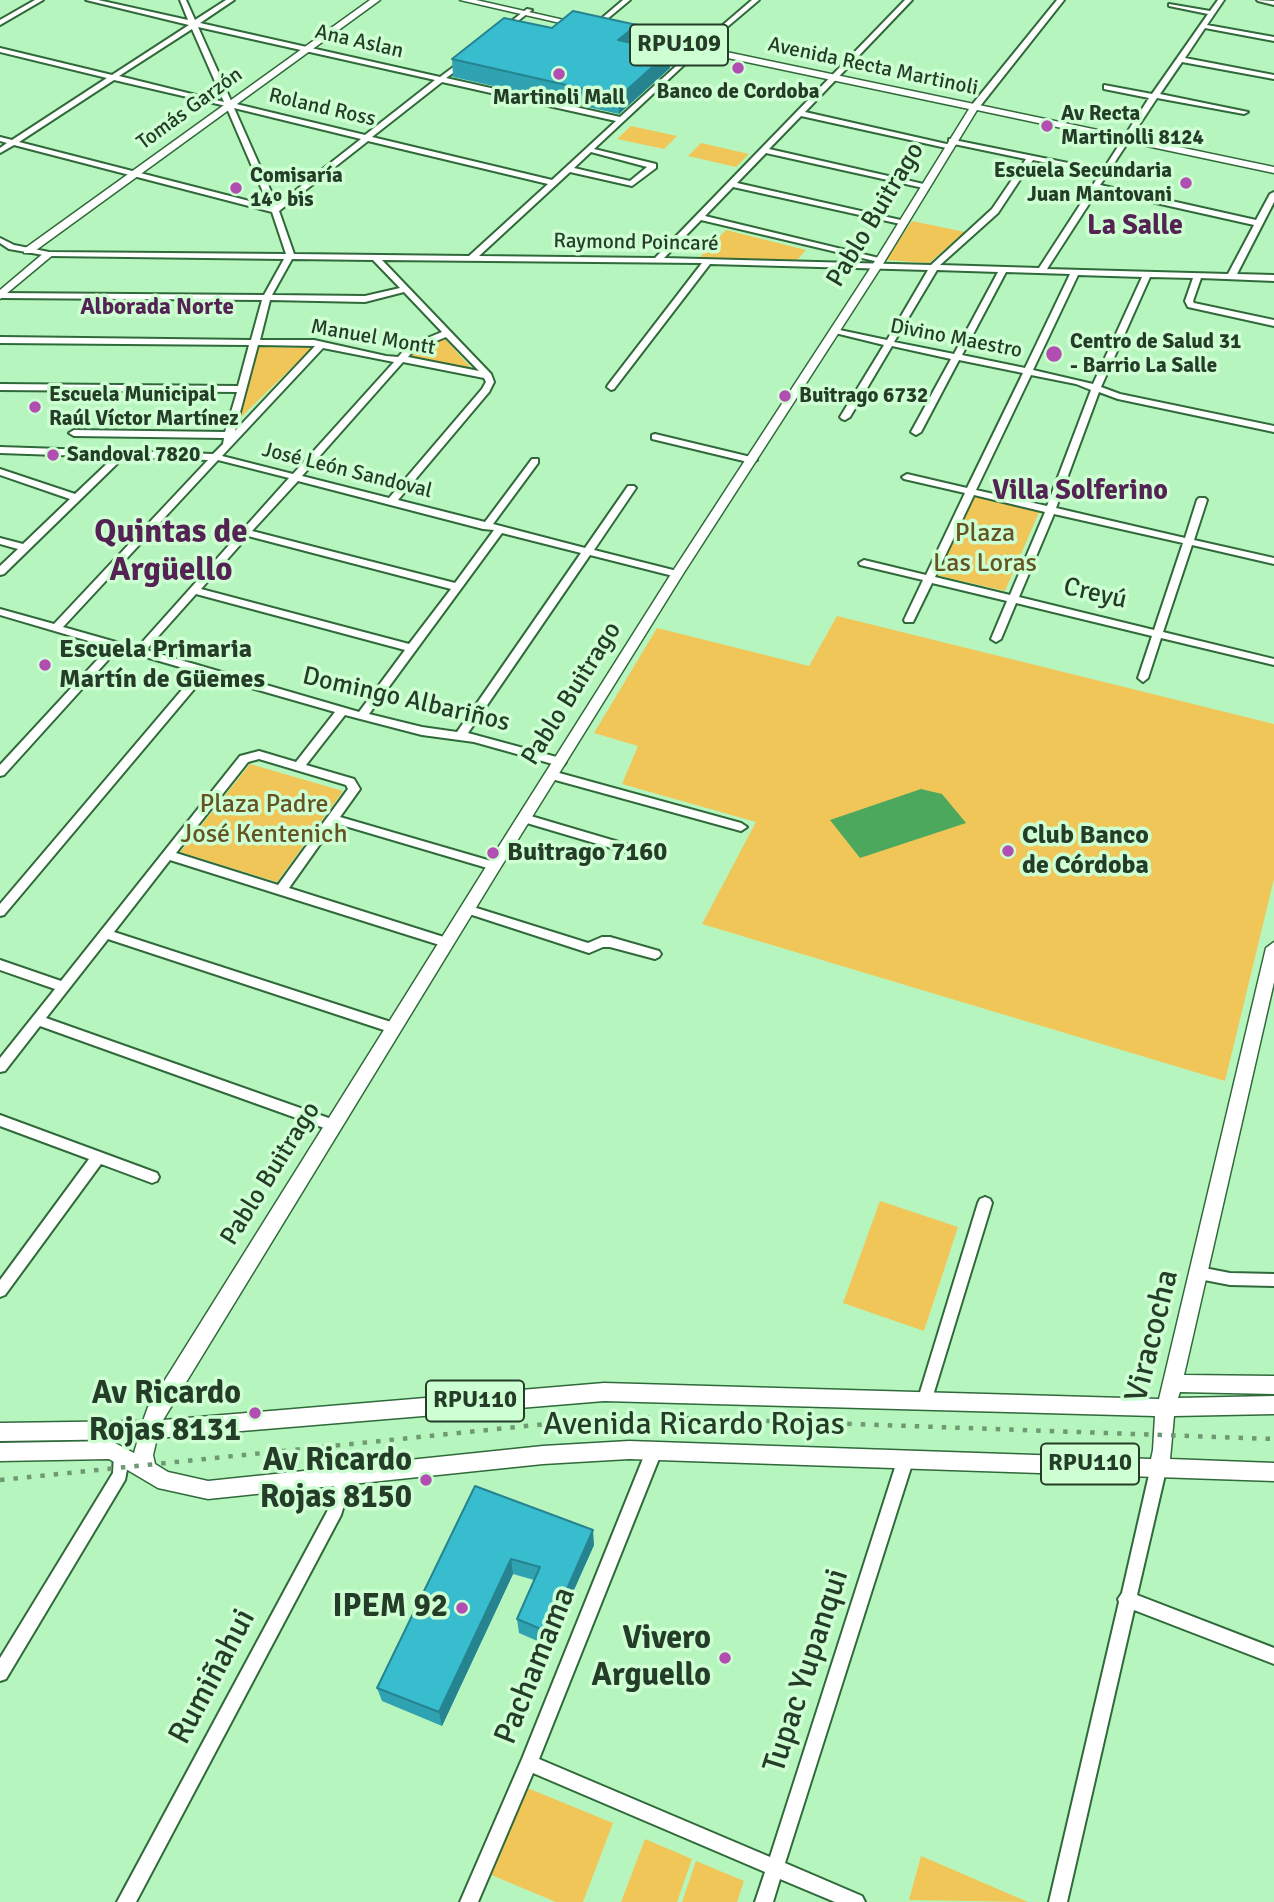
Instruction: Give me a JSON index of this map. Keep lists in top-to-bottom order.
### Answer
{
  "streets": {
    "main road": [
      "RPU109",
      "Avenida Recta Martinoli",
      "Tomás Garzón",
      "Pablo Buitrago",
      "Viracocha",
      "RPU110",
      "Avenida Ricardo Rojas"
    ],
    "street": [
      "Ana Aslan",
      "Roland Ross",
      "Raymond Poincaré",
      "Manuel Montt",
      "Divino Maestro",
      "José León Sandoval",
      "Creyú",
      "Domingo Albariños",
      "Pachamama",
      "Tupac Yupanqui",
      "Rumiñahui"
    ]
  },
  "crossings": [
    ["Ana Aslan", "Tomás Garzón"],
    ["Avenida Recta Martinoli", "Pablo Buitrago"],
    ["Roland Ross", "Tomás Garzón"],
    ["Tomás Garzón", "Raymond Poincaré"],
    ["Pablo Buitrago", "Raymond Poincaré"],
    ["Pablo Buitrago", "Divino Maestro"],
    ["Pablo Buitrago", "José León Sandoval"],
    ["Pablo Buitrago", "Domingo Albariños"],
    ["Pablo Buitrago", "Avenida Ricardo Rojas"],
    ["Viracocha", "Avenida Ricardo Rojas"],
    ["Avenida Ricardo Rojas", "Pachamama"],
    ["Avenida Ricardo Rojas", "Tupac Yupanqui"],
    ["Avenida Ricardo Rojas", "Rumiñahui"]
  ],
  "districts": [
    "La Salle",
    "Alborada Norte",
    "Villa Solferino",
    "Quintas de Argüello"
  ],
  "parks": ["Plaza Las Loras", "Plaza Padre José Kentenich"],
  "places": [
    "Banco de Cordoba",
    "Martinoli Mall",
    "Av Recta Martinolli 8124",
    "Escuela Secundaria Juan Mantovani",
    "Comisaría 14º bis",
    "Centro de Salud 31 - Barrio La Salle",
    "Buitrago 6732",
    "Escuela Municipal Raúl Víctor Martínez",
    "Sandoval 7820",
    "Escuela Primaria Martín de Güemes",
    "Club Banco de Córdoba",
    "Buitrago 7160",
    "Av Ricardo Rojas 8131",
    "Av Ricardo Rojas 8150",
    "IPEM 92",
    "Vivero Arguello"
  ]
}
